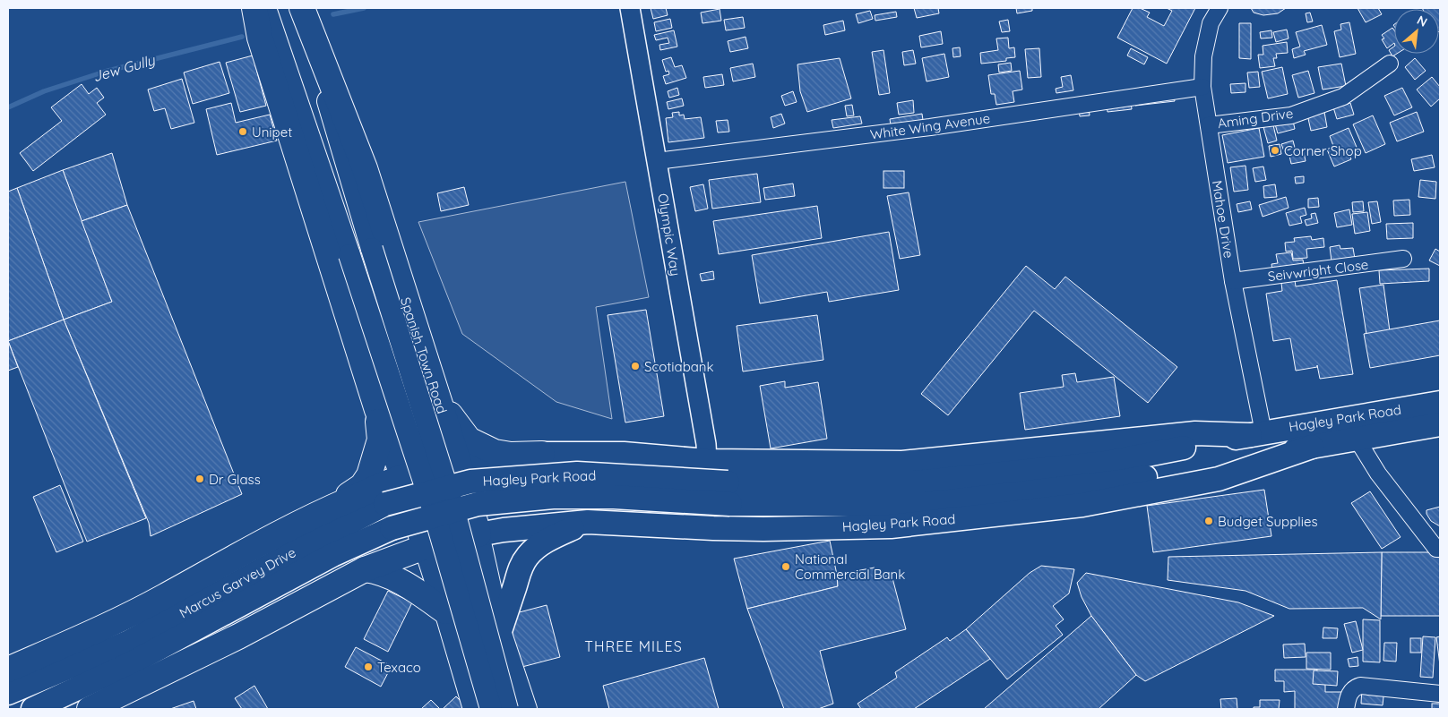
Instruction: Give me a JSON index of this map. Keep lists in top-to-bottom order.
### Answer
{
  "streets": {
    "highway": ["Spanish Town Road", "Marcus Garvey Drive"],
    "main road": ["Hagley Park Road"],
    "street": [
      "Aming Drive",
      "White Wing Avenue",
      "Mahoe Drive",
      "Olympic Way",
      "Seivwright Close"
    ]
  },
  "crossings": [
    ["Aming Drive", "Mahoe Drive"],
    ["White Wing Avenue", "Mahoe Drive"],
    ["White Wing Avenue", "Olympic Way"],
    ["Mahoe Drive", "Seivwright Close"],
    ["Mahoe Drive", "Hagley Park Road"],
    ["Olympic Way", "Hagley Park Road"],
    ["Spanish Town Road", "Hagley Park Road"],
    ["Spanish Town Road", "Marcus Garvey Drive"],
    ["Hagley Park Road", "Marcus Garvey Drive"]
  ],
  "districts": ["THREE MILES"],
  "water": ["Jew Gully"],
  "places": [
    "Unipet",
    "Corner Shop",
    "Scotiabank",
    "Dr Glass",
    "Budget Supplies",
    "National Commercial Bank",
    "Texaco"
  ],
  "north": "top right"
}
